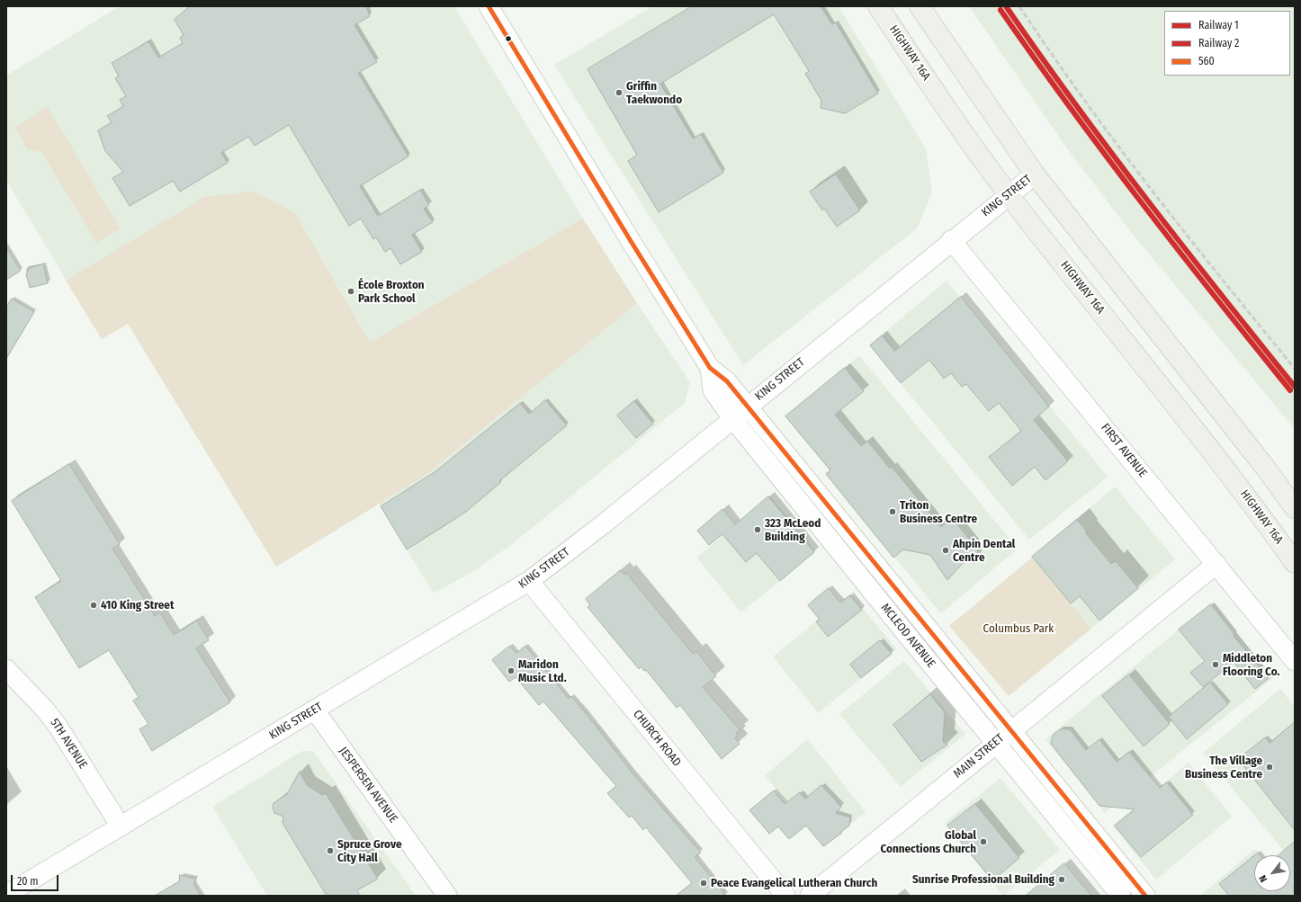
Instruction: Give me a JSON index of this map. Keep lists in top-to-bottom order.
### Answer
{
  "streets": {
    "main road": ["HIGHWAY 16A"],
    "street": [
      "KING STREET",
      "FIRST AVENUE",
      "MCLEOD AVENUE",
      "CHURCH ROAD",
      "5TH AVENUE",
      "MAIN STREET",
      "JESPERSEN AVENUE"
    ]
  },
  "crossings": [
    ["HIGHWAY 16A", "KING STREET"],
    ["KING STREET", "FIRST AVENUE"],
    ["KING STREET", "MCLEOD AVENUE"],
    ["KING STREET", "CHURCH ROAD"],
    ["KING STREET", "5TH AVENUE"],
    ["KING STREET", "JESPERSEN AVENUE"],
    ["FIRST AVENUE", "MAIN STREET"],
    ["MCLEOD AVENUE", "MAIN STREET"]
  ],
  "parks": ["Columbus Park"],
  "places": [
    "Griffin Taekwondo",
    "École Broxton Park School",
    "Triton Business Centre",
    "323 McLeod Building",
    "Ahpin Dental Centre",
    "410 King Street",
    "Middleton Flooring Co.",
    "Maridon Music Ltd.",
    "The Village Business Centre",
    "Global Connections Church",
    "Spruce Grove City Hall",
    "Sunrise Professional Building",
    "Peace Evangelical Lutheran Church"
  ],
  "lines": ["rail line 1", "transit line 560", "rail line 2"],
  "legend": ["Railway 1", "Railway 2", "560"],
  "scale_bar": "20 m",
  "north": "bottom left"
}
